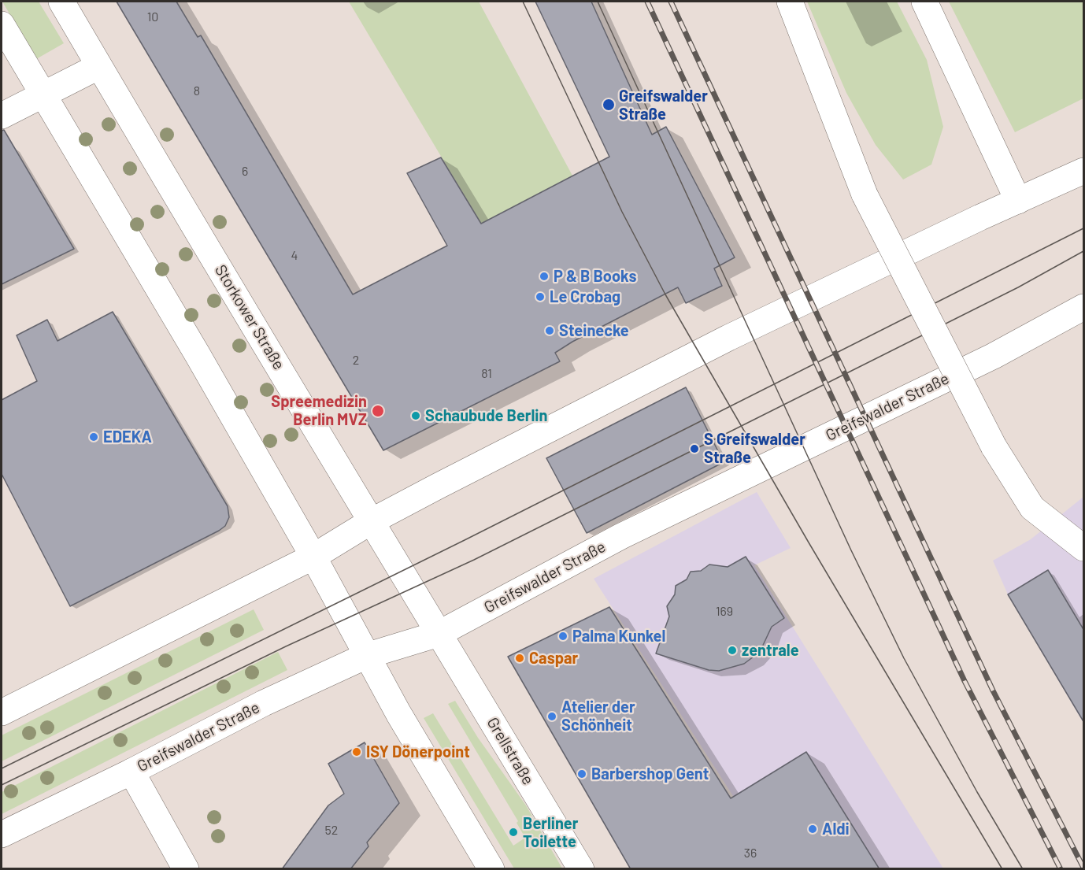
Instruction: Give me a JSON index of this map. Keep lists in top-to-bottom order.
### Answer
{
  "streets": {
    "main road": ["Storkower Straße", "Greifswalder Straße", "Grellstraße"]
  },
  "crossings": [
    ["Storkower Straße", "Greifswalder Straße"],
    ["Storkower Straße", "Grellstraße"],
    ["Greifswalder Straße", "Grellstraße"]
  ],
  "places": [
    "Greifswalder Straße",
    "P & B Books",
    "Le Crobag",
    "Steinecke",
    "Spreemedizin Berlin MVZ",
    "Schaubude Berlin",
    "EDEKA",
    "S Greifswalder Straße",
    "Palma Kunkel",
    "zentrale",
    "Caspar",
    "Atelier der Schönheit",
    "ISY Dönerpoint",
    "Barbershop Gent",
    "Aldi",
    "Berliner Toilette"
  ],
  "house_numbers": [
    "10",
    "8",
    "6",
    "4",
    "2",
    "81",
    "169",
    "52",
    "36"
  ]
}
